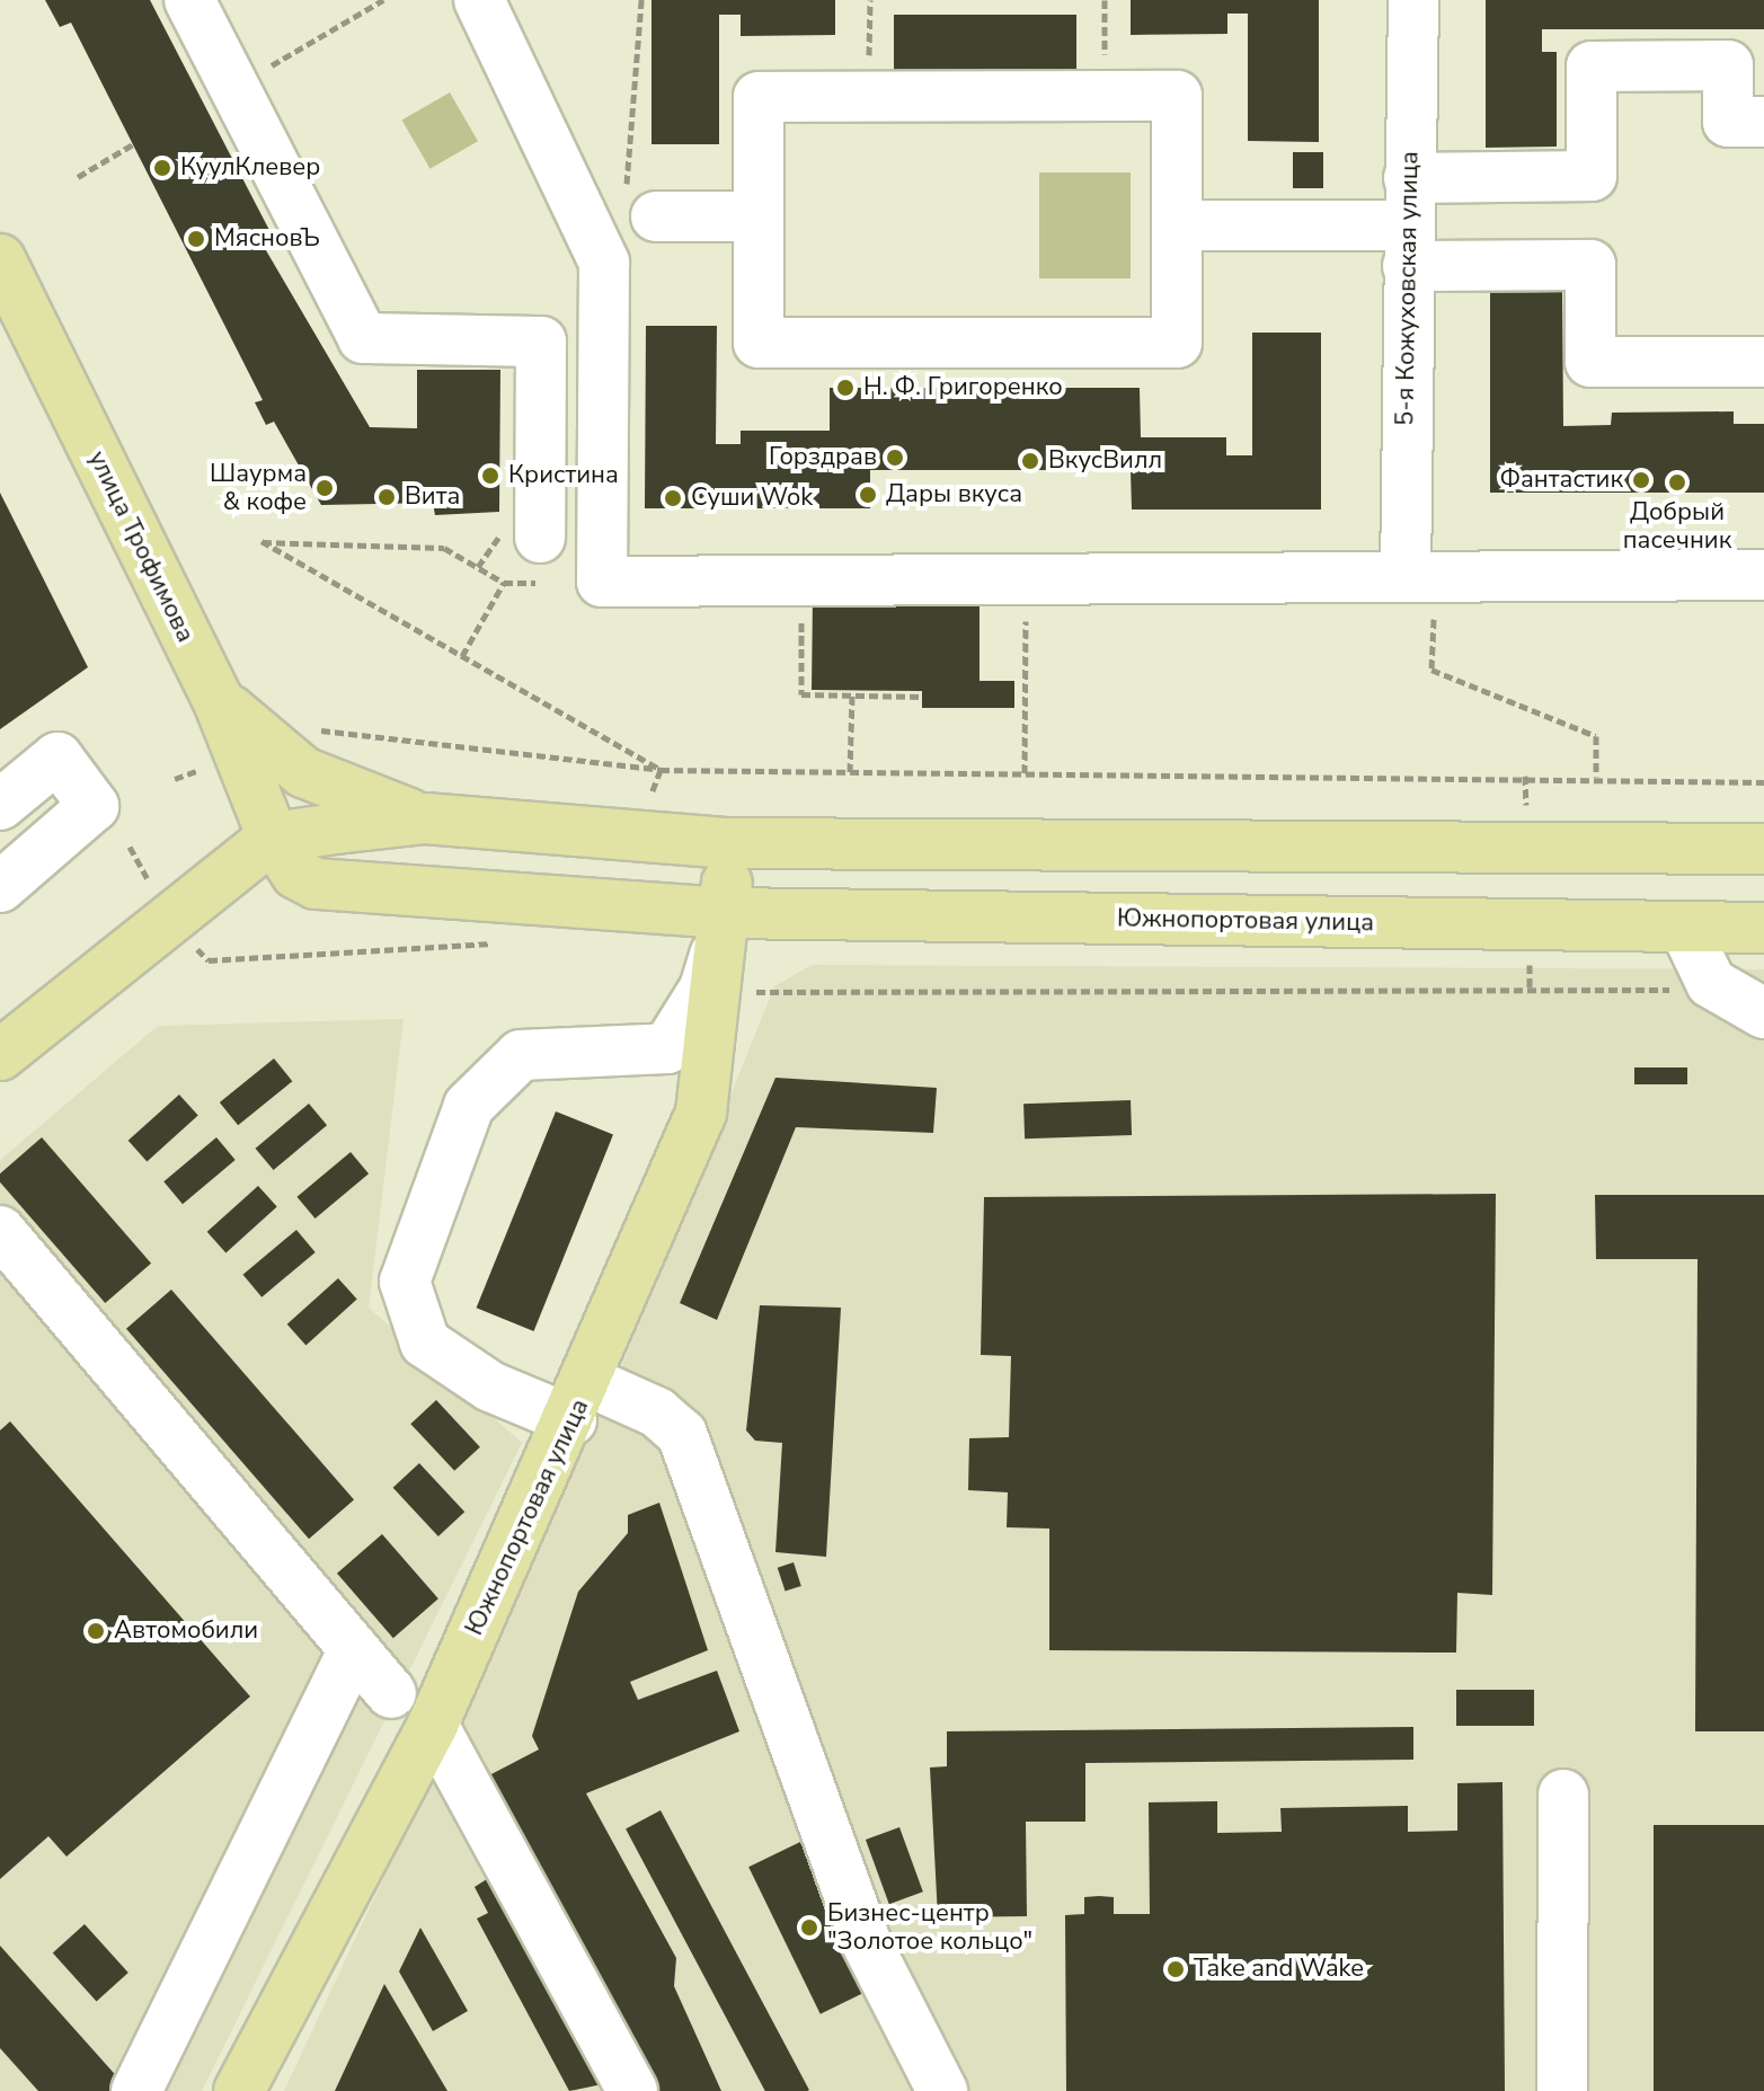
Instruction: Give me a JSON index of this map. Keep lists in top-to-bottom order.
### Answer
{
  "streets": {
    "main road": ["улица Трофимова", "Южнопортовая улица"],
    "street": ["5-я Кожуховская улица"]
  },
  "crossings": [
    ["улица Трофимова", "Южнопортовая улица"]
  ],
  "places": [
    "КуулКлевер",
    "МясновЪ",
    "Н. Ф. Григоренко",
    "Горздрав",
    "ВкусВилл",
    "Кристина",
    "Фантастик",
    "Добрый пасечник",
    "Шаурма & кофе",
    "Дары вкуса",
    "Вита",
    "Суши Wok",
    "Автомобили",
    "Бизнес-центр \"Золотое кольцо\"",
    "Take and Wake"
  ]
}
